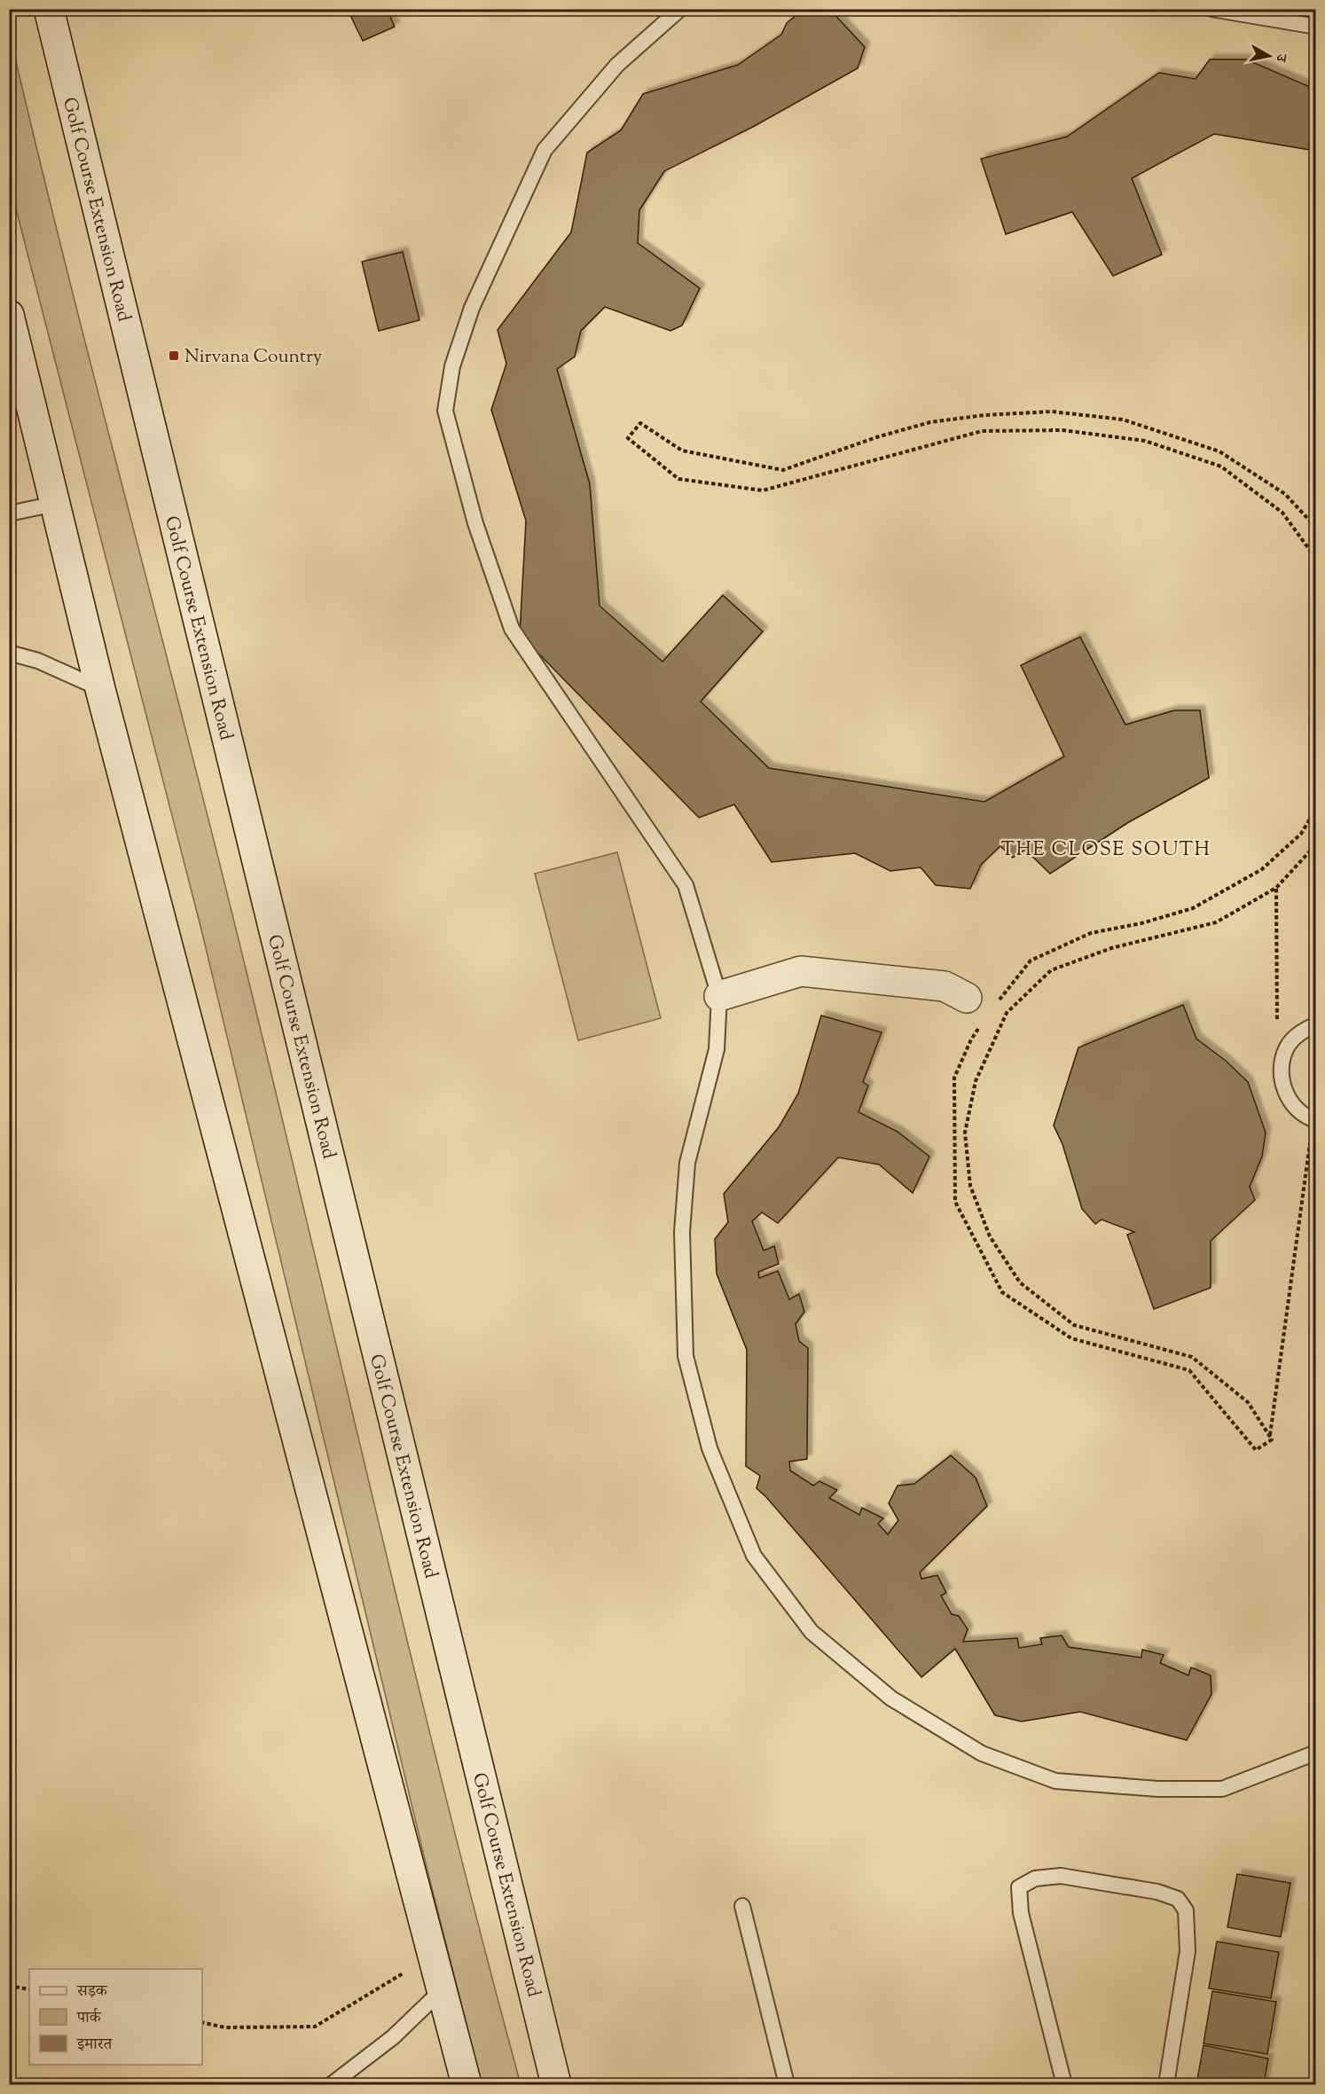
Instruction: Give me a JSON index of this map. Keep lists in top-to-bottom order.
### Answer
{
  "streets": {
    "main road": ["Golf Course Extension Road"]
  },
  "districts": ["THE CLOSE SOUTH"],
  "places": {
    "transit": ["Nirvana Country"]
  },
  "legend": ["सड़क", "पार्क", "इमारत"],
  "north": "right"
}
